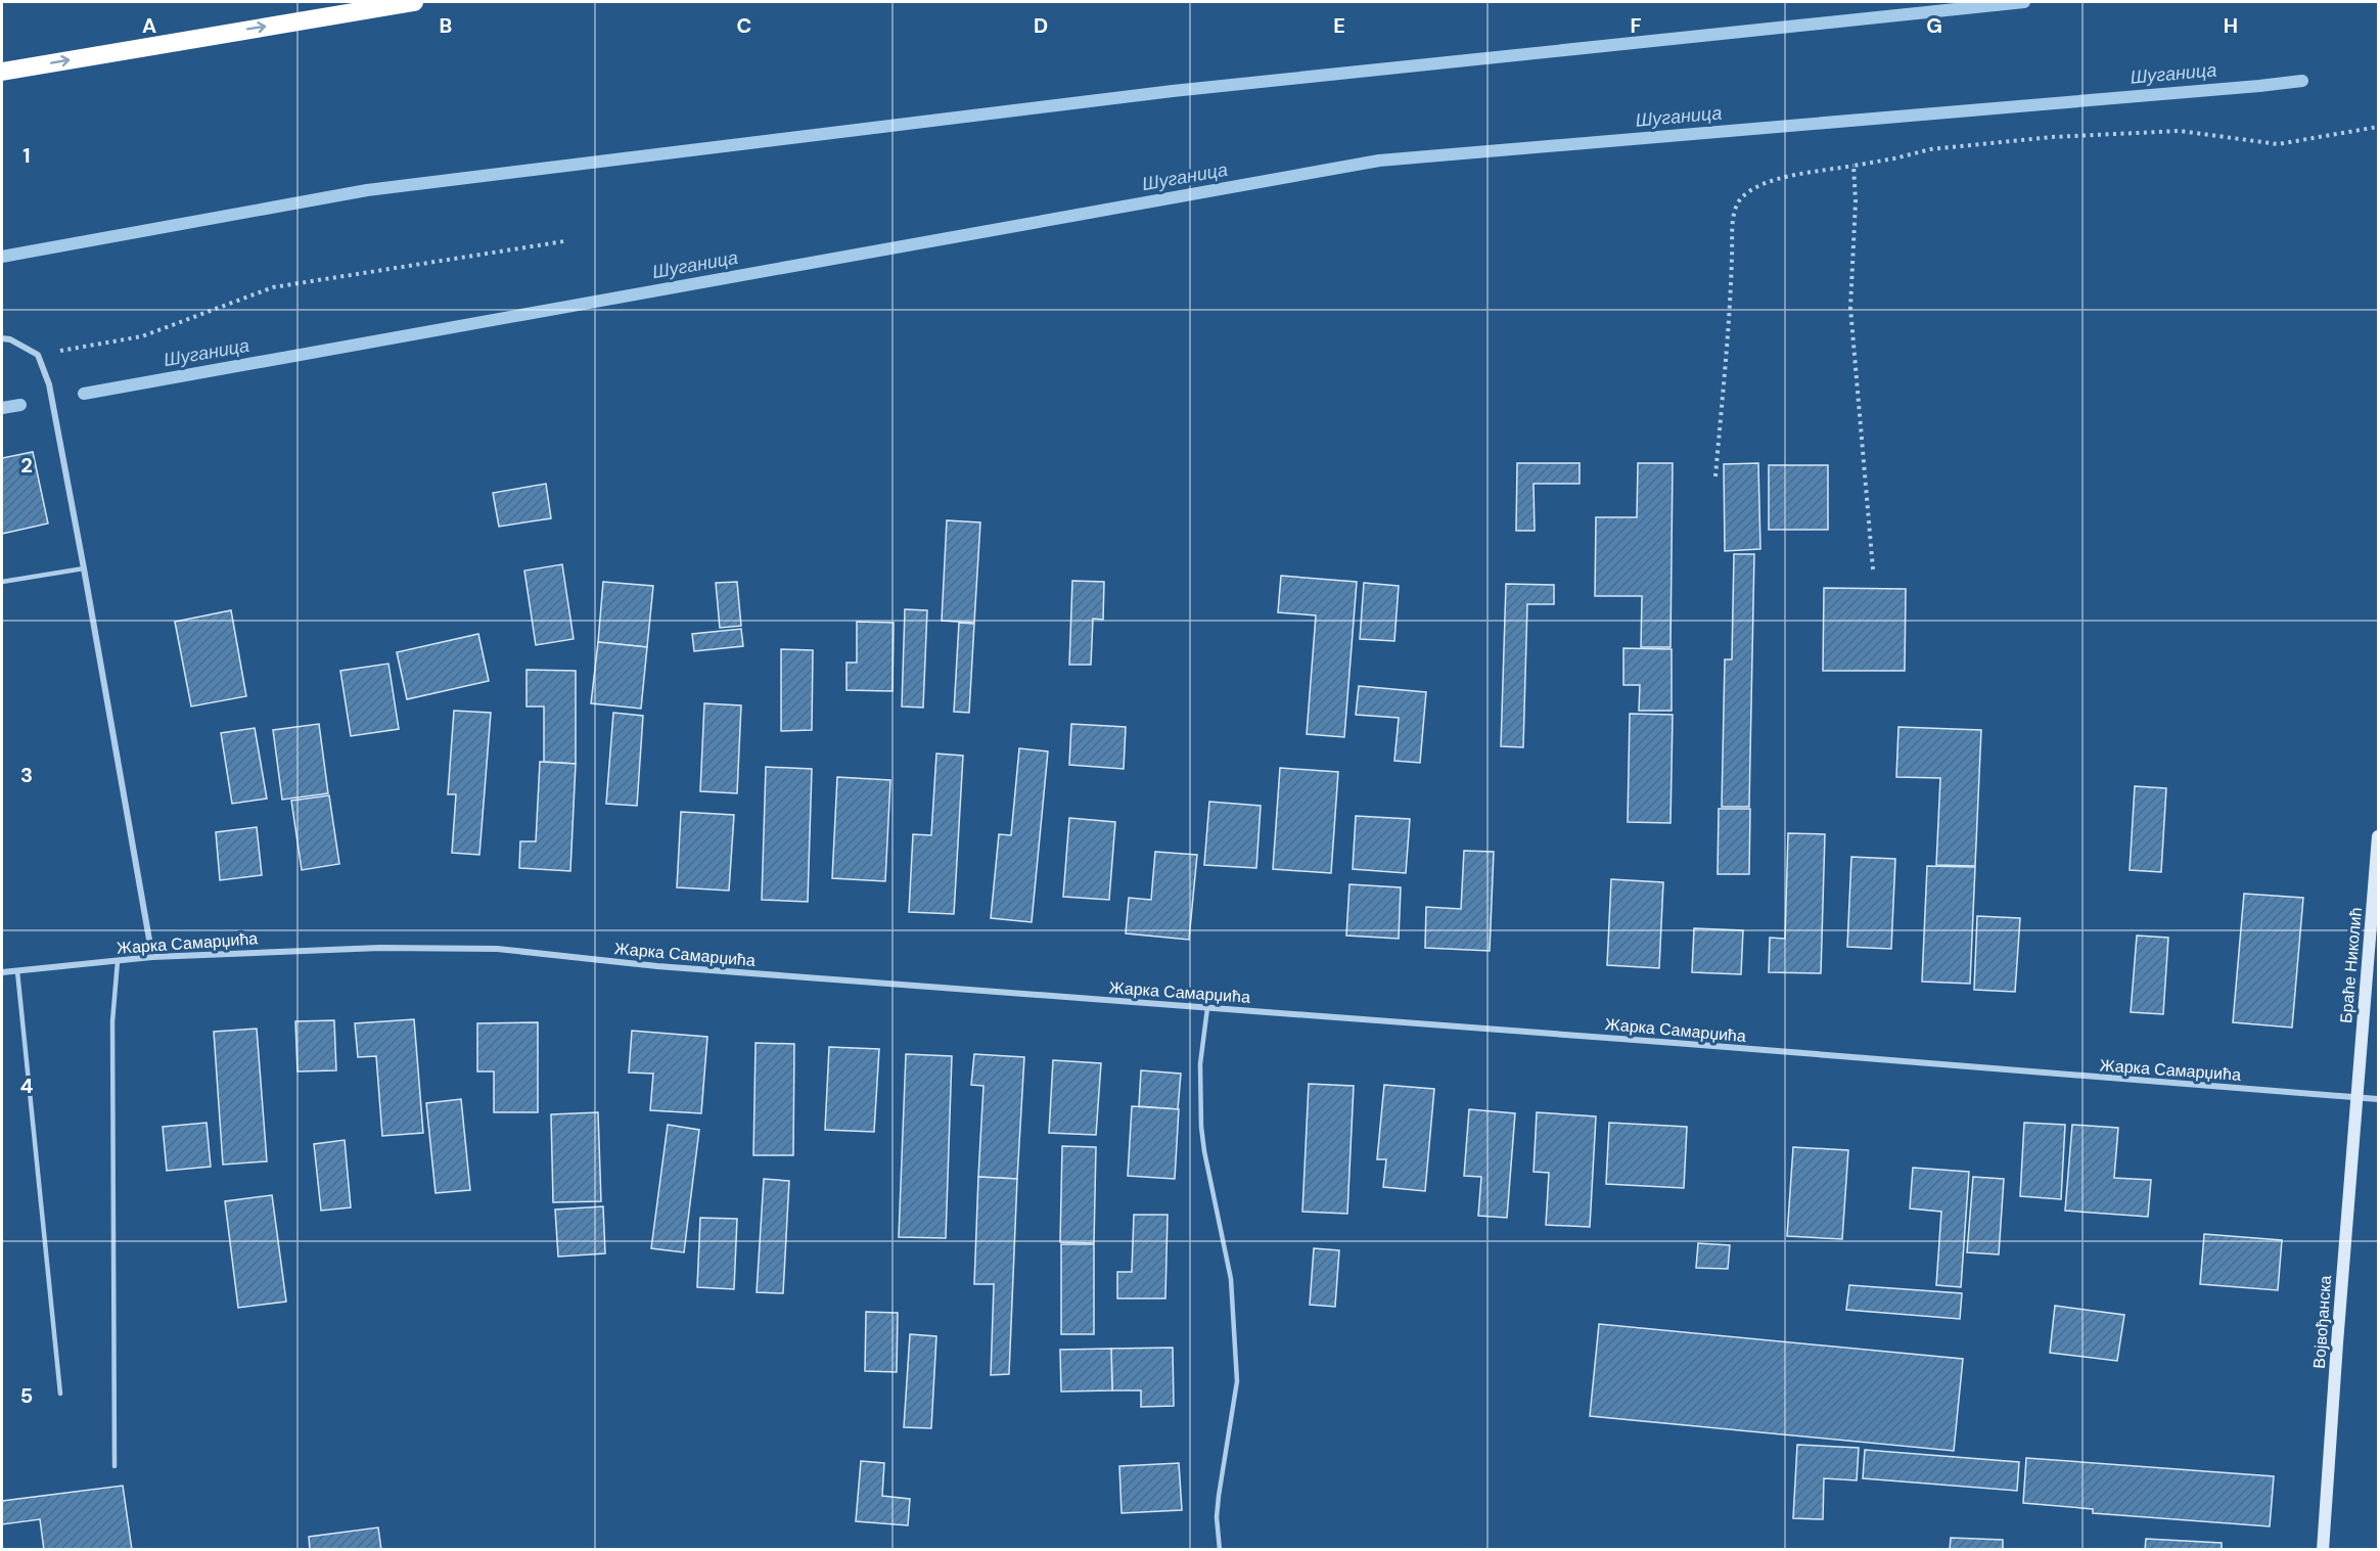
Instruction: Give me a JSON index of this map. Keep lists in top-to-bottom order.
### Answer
{
  "streets": {
    "main road": ["Браће Николић", "Војвођанска"],
    "street": ["Жарка Самарџића"]
  },
  "crossings": [
    ["Жарка Самарџића", "Браће Николић"],
    ["Жарка Самарџића", "Војвођанска"],
    ["Браће Николић", "Војвођанска"]
  ],
  "water": ["Шуганица"],
  "grid": {
    "columns": [
      "A",
      "B",
      "C",
      "D",
      "E",
      "F",
      "G",
      "H"
    ],
    "rows": [
      "1",
      "2",
      "3",
      "4",
      "5"
    ]
  }
}
